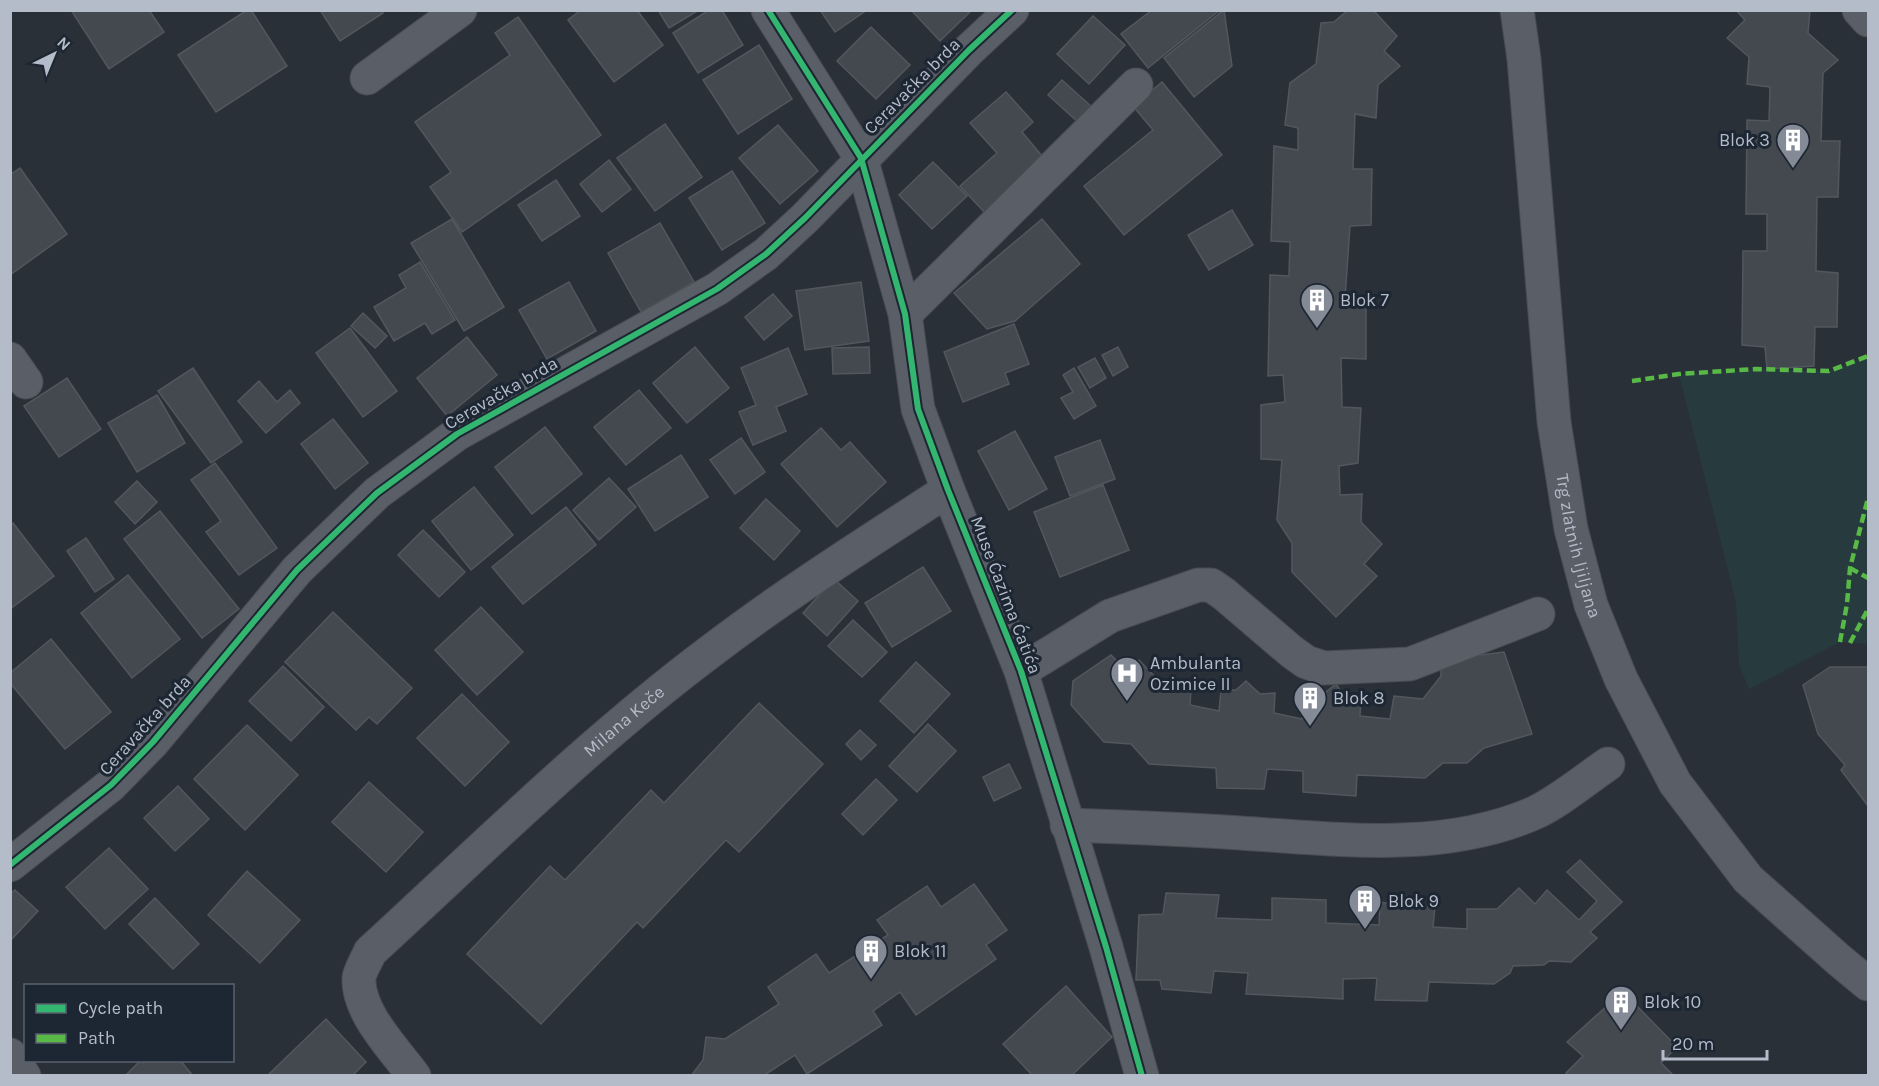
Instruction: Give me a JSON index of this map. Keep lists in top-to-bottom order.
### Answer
{
  "streets": {
    "street": [
      "Ceravačka brda",
      "Trg zlatnih ljiljana",
      "Muse Ćazima Ćatića",
      "Milana Keče"
    ]
  },
  "crossings": [
    ["Ceravačka brda", "Muse Ćazima Ćatića"],
    ["Muse Ćazima Ćatića", "Milana Keče"]
  ],
  "places": {
    "building": [
      "Blok 3",
      "Blok 7",
      "Blok 8",
      "Blok 9",
      "Blok 11",
      "Blok 10"
    ],
    "hospital": ["Ambulanta Ozimice II"]
  },
  "legend": ["Cycle path", "Path"],
  "scale_bar": "20 m",
  "north": "top right"
}
